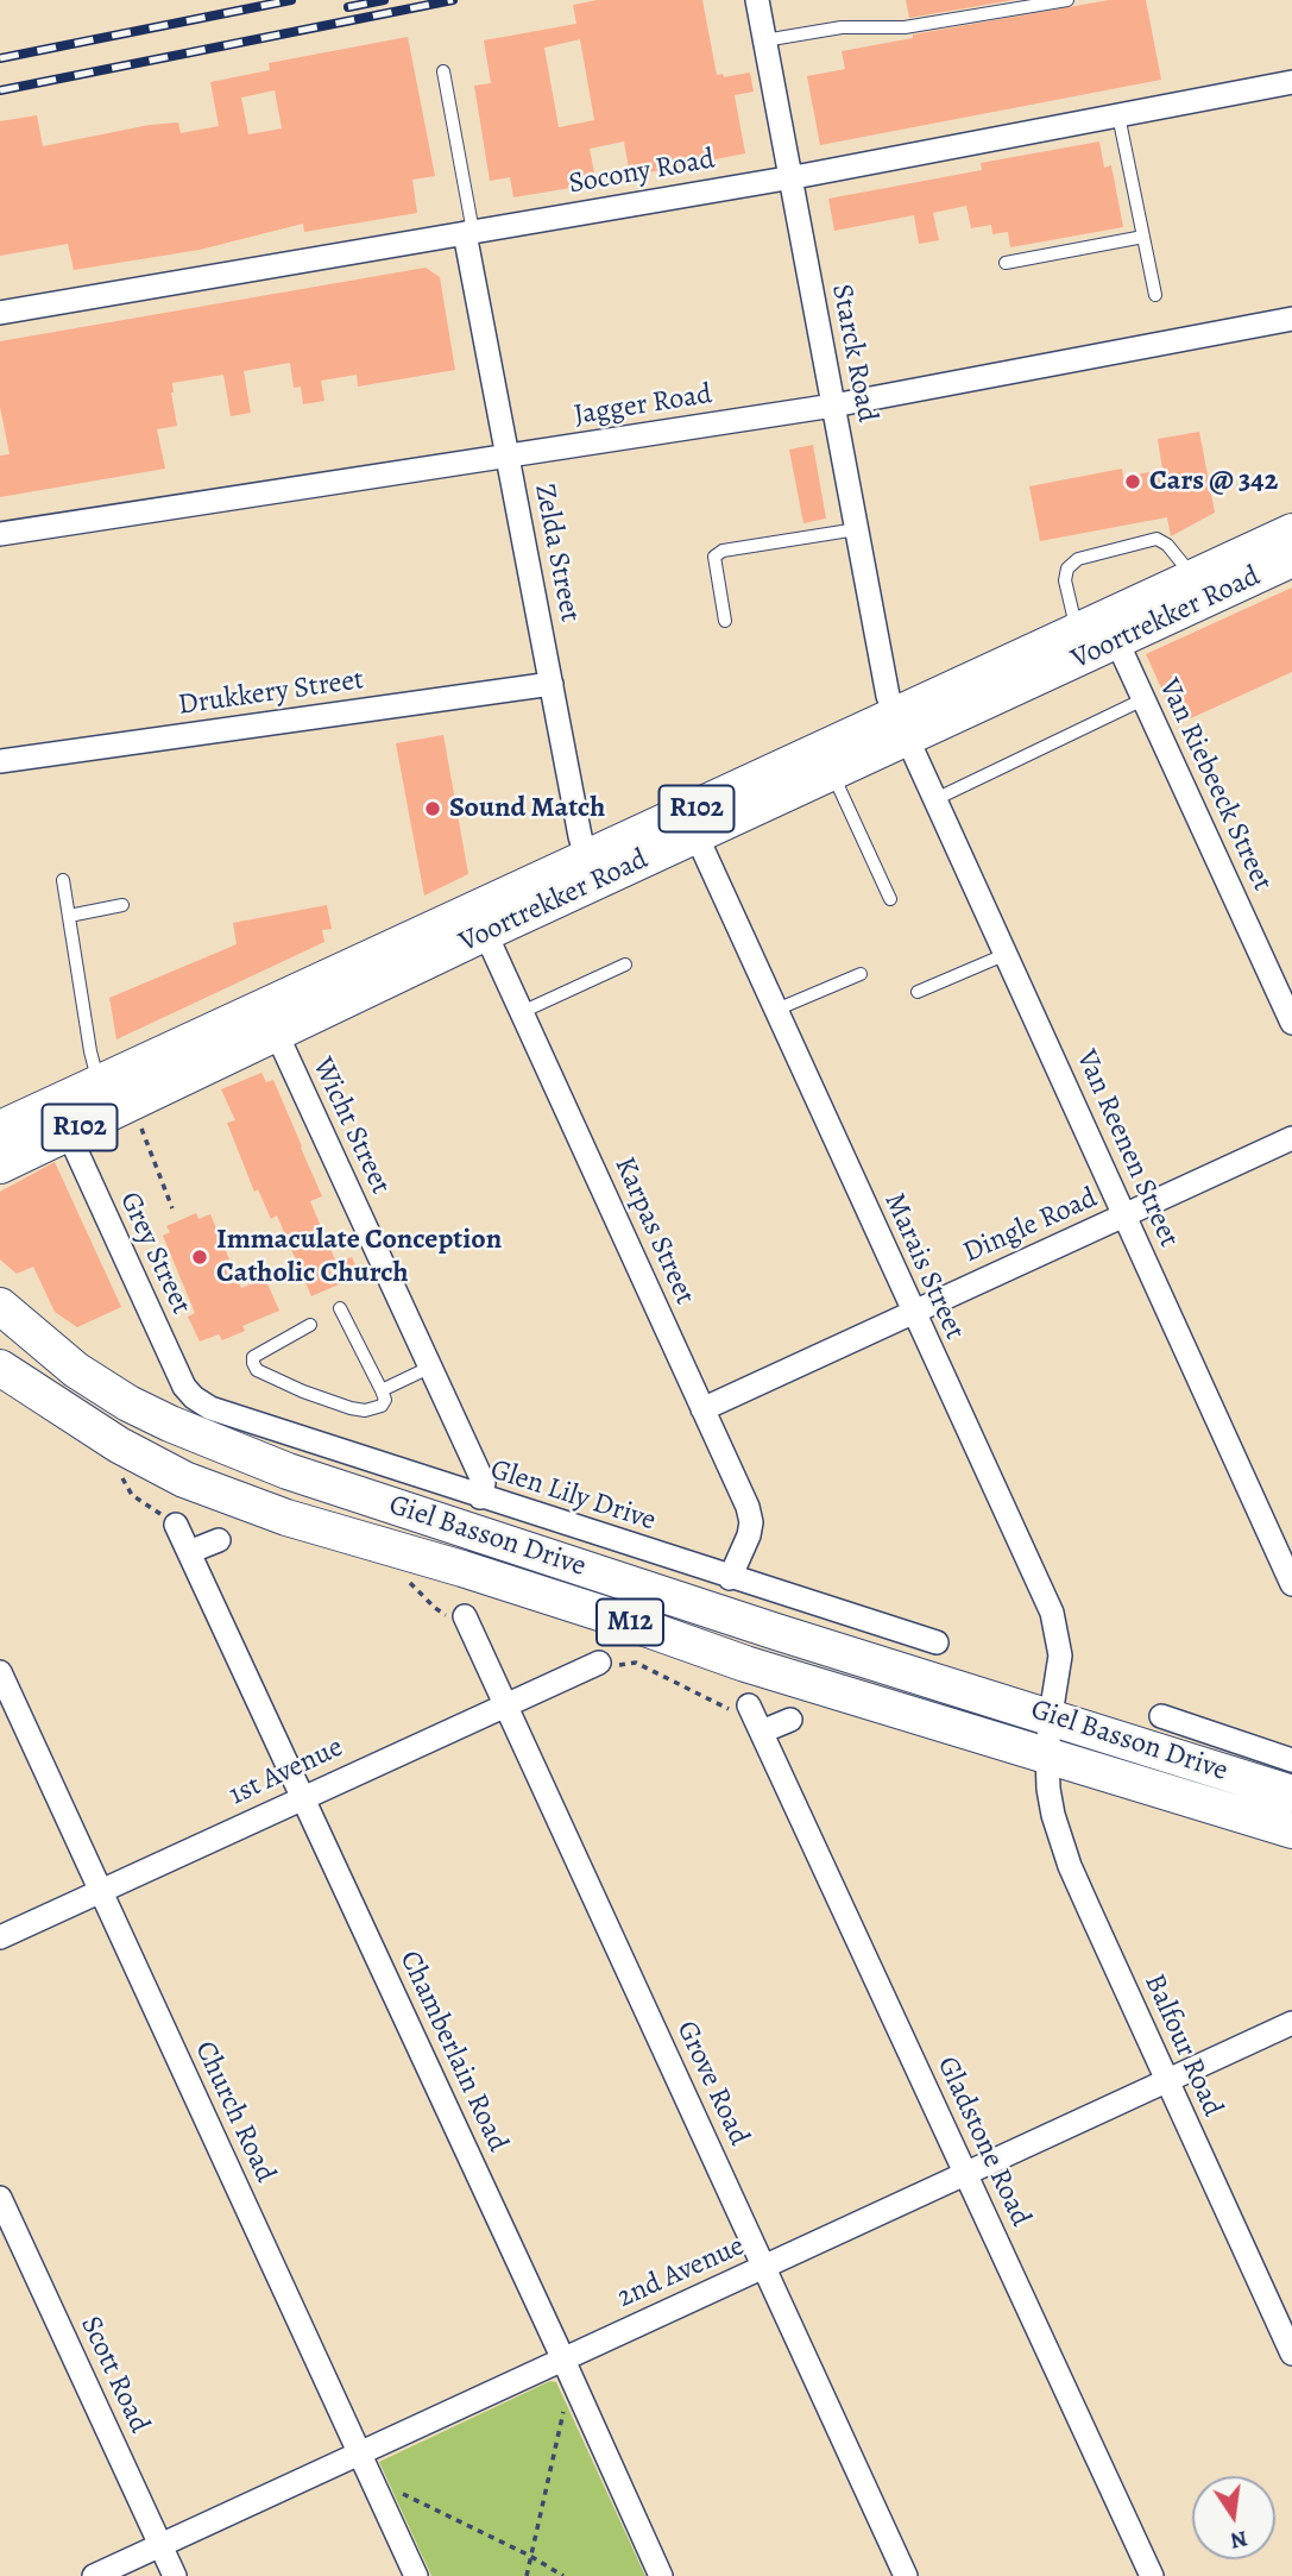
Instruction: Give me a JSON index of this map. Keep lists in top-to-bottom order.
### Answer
{
  "streets": {
    "main road": [
      "Voortrekker Road",
      "R102",
      "Giel Basson Drive",
      "M12"
    ],
    "street": [
      "Socony Road",
      "Starck Road",
      "Jagger Road",
      "Zelda Street",
      "Drukkery Street",
      "Van Riebeeck Street",
      "Wicht Street",
      "Van Reenen Street",
      "Dingle Road",
      "Karpas Street",
      "Grey Street",
      "Marais Street",
      "Glen Lily Drive",
      "1st Avenue",
      "Balfour Road",
      "Chamberlain Road",
      "Grove Road",
      "Church Road",
      "Gladstone Road",
      "2nd Avenue",
      "Scott Road"
    ]
  },
  "crossings": [
    ["Socony Road", "Starck Road"],
    ["Socony Road", "Zelda Street"],
    ["Starck Road", "Jagger Road"],
    ["Starck Road", "Voortrekker Road"],
    ["Starck Road", "Van Reenen Street"],
    ["Jagger Road", "Zelda Street"],
    ["Zelda Street", "Voortrekker Road"],
    ["Zelda Street", "Drukkery Street"],
    ["Voortrekker Road", "Van Riebeeck Street"],
    ["Voortrekker Road", "Wicht Street"],
    ["Voortrekker Road", "Van Reenen Street"],
    ["Voortrekker Road", "Karpas Street"],
    ["Voortrekker Road", "Grey Street"],
    ["Voortrekker Road", "Marais Street"],
    ["Wicht Street", "Glen Lily Drive"],
    ["Van Reenen Street", "Dingle Road"],
    ["Dingle Road", "Karpas Street"],
    ["Dingle Road", "Marais Street"],
    ["Karpas Street", "Glen Lily Drive"],
    ["Grey Street", "Glen Lily Drive"],
    ["Marais Street", "Giel Basson Drive"],
    ["Marais Street", "Balfour Road"],
    ["Giel Basson Drive", "Balfour Road"],
    ["1st Avenue", "Chamberlain Road"],
    ["1st Avenue", "Grove Road"],
    ["1st Avenue", "Church Road"],
    ["Balfour Road", "2nd Avenue"],
    ["Chamberlain Road", "2nd Avenue"],
    ["Grove Road", "2nd Avenue"],
    ["Church Road", "2nd Avenue"],
    ["Gladstone Road", "2nd Avenue"],
    ["2nd Avenue", "Scott Road"]
  ],
  "places": ["Cars @ 342", "Sound Match", "Immaculate Conception Catholic Church"],
  "north": "bottom"
}
